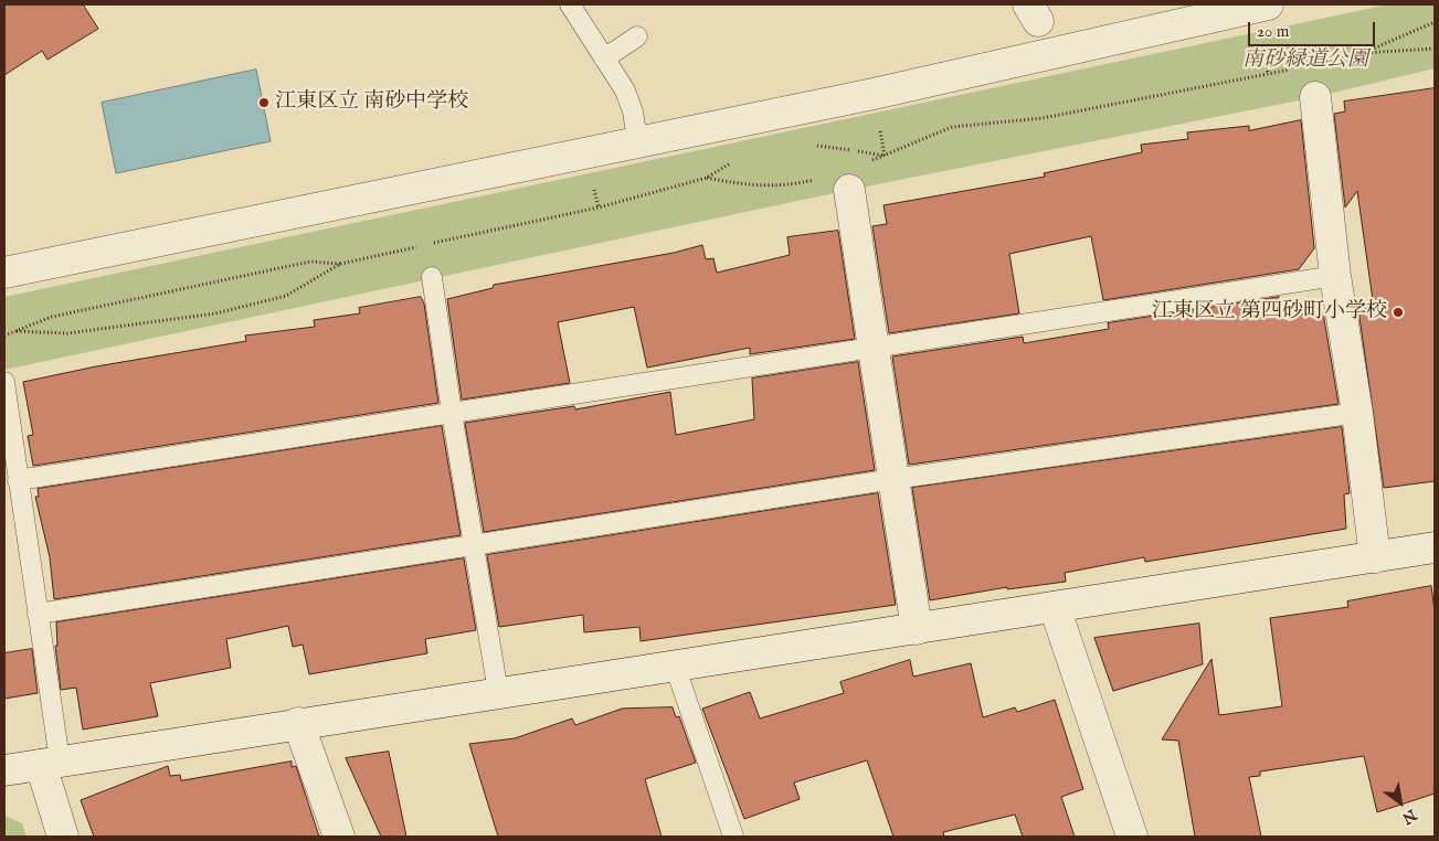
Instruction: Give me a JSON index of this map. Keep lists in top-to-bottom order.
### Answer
{
  "parks": ["南砂緑道公園"],
  "places": ["江東区立 南砂中学校", "江東区立 第四砂町小学校"],
  "scale_bar": "20 m",
  "north": "bottom right"
}
